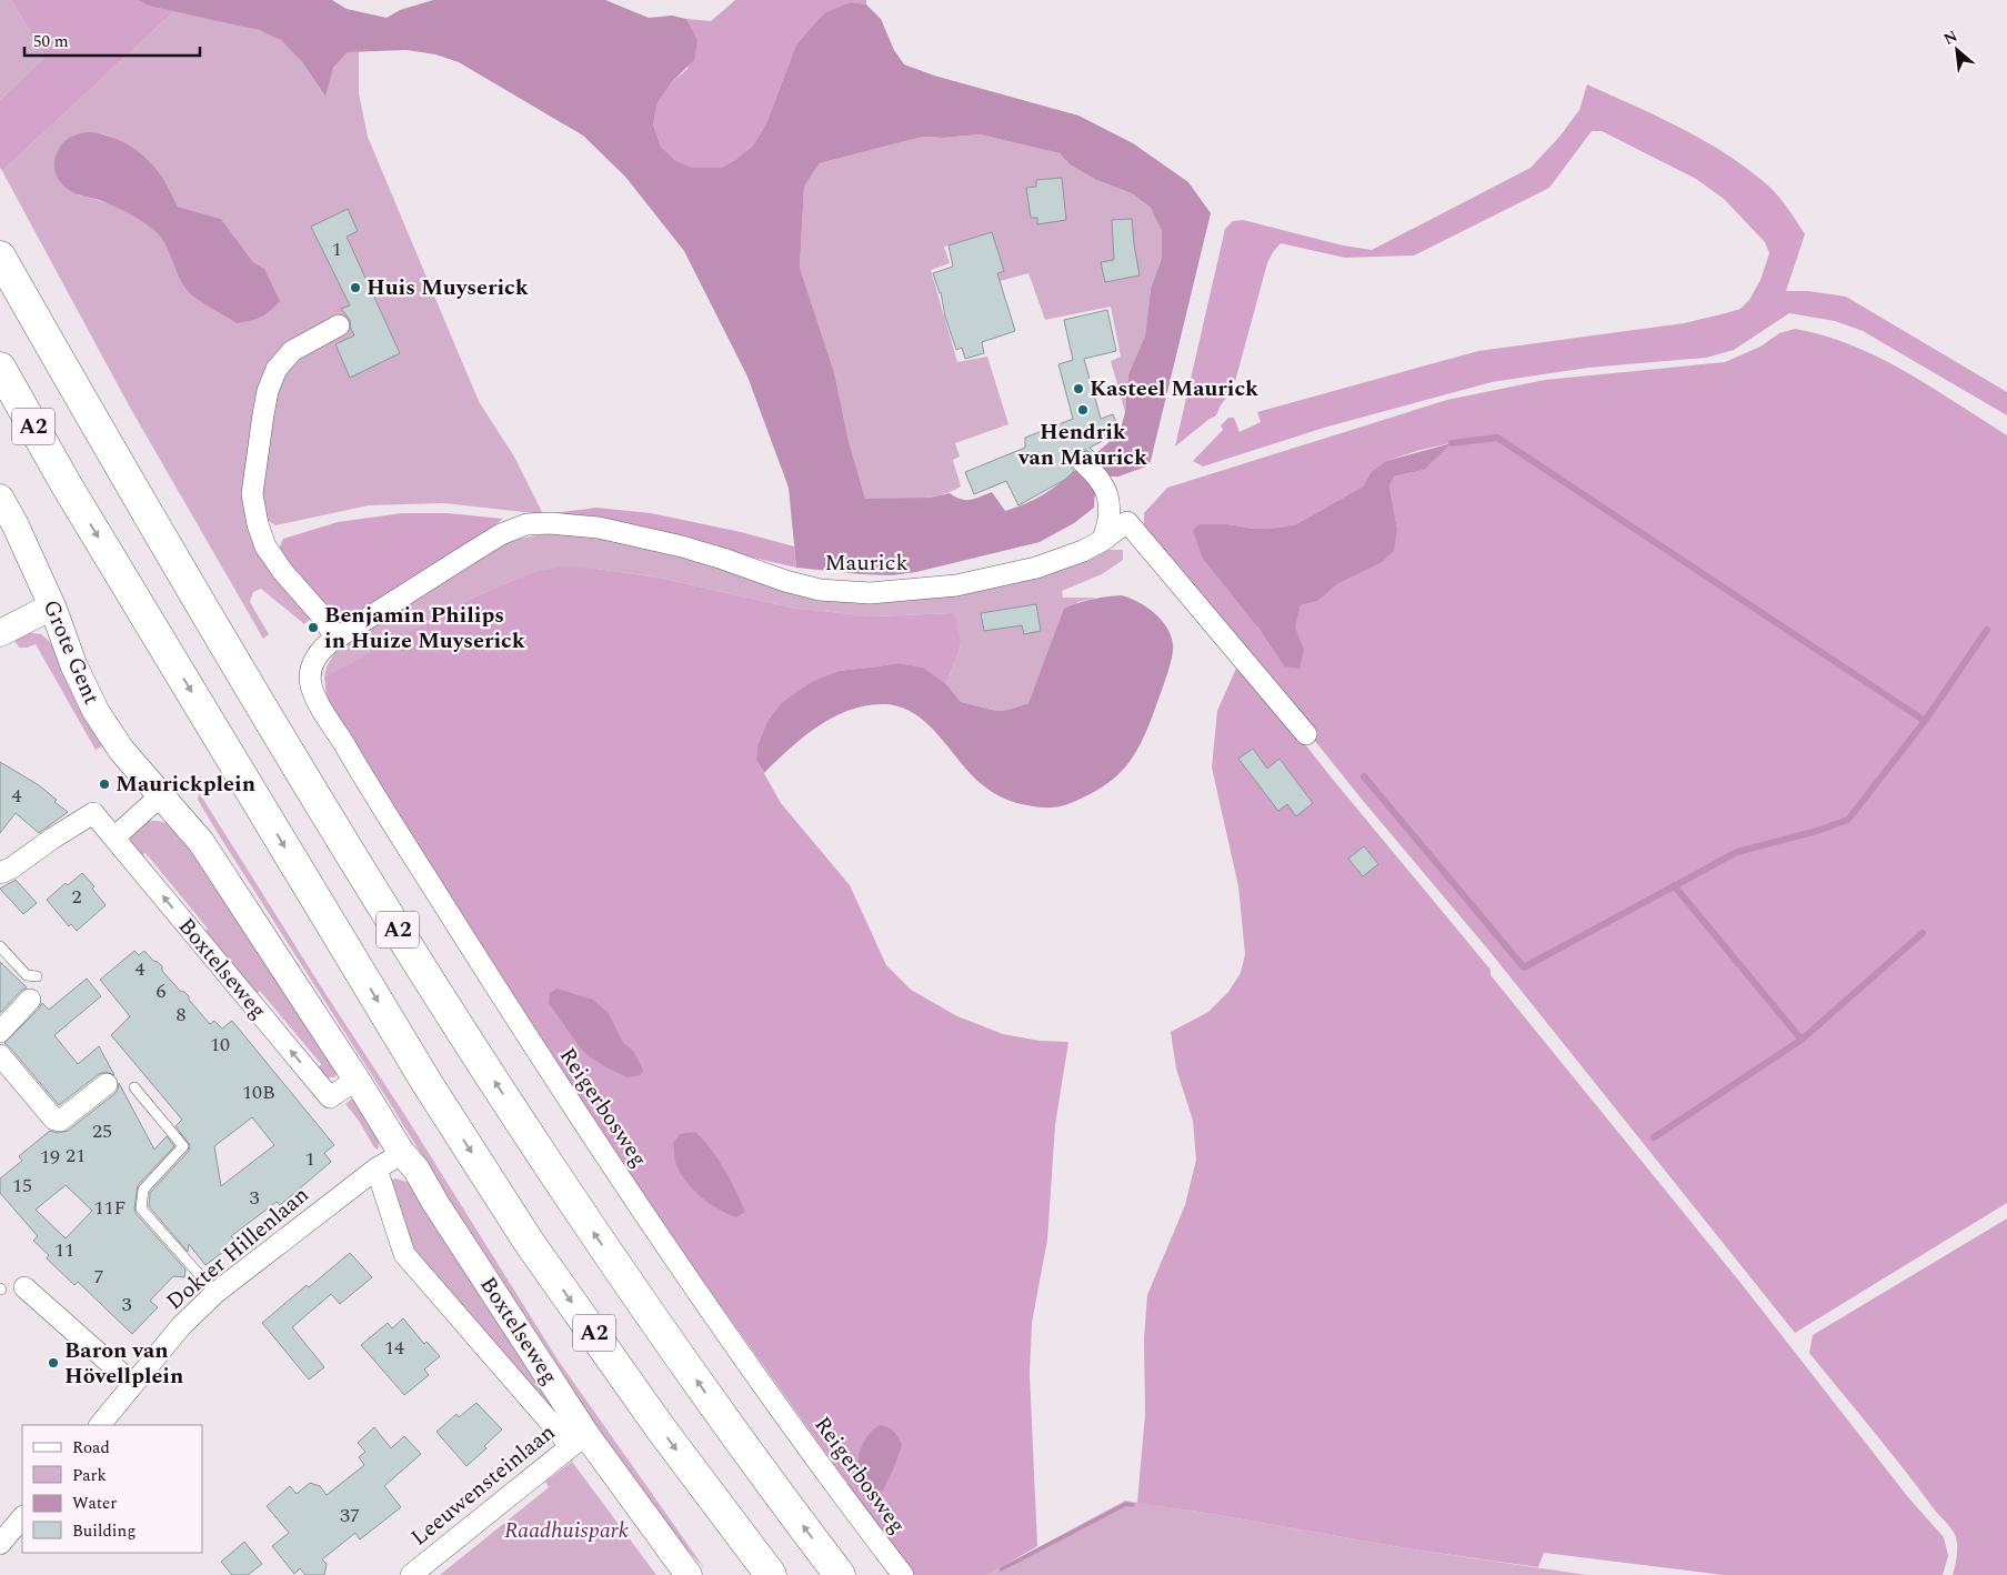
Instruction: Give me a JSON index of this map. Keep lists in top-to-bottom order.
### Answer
{
  "streets": {
    "highway": ["A2"],
    "street": [
      "Maurick",
      "Grote Gent",
      "Boxtelseweg",
      "Reigerbosweg",
      "Dokter Hillenlaan",
      "Leeuwensteinlaan"
    ]
  },
  "crossings": [
    ["Maurick", "Reigerbosweg"],
    ["Grote Gent", "Boxtelseweg"],
    ["Boxtelseweg", "Dokter Hillenlaan"],
    ["Boxtelseweg", "Leeuwensteinlaan"]
  ],
  "parks": ["Raadhuispark"],
  "places": [
    "Huis Muyserick",
    "Kasteel Maurick",
    "Hendrik van Maurick",
    "Benjamin Philips in Huize Muyserick",
    "Maurickplein",
    "Baron van Hövellplein"
  ],
  "house_numbers": [
    "1",
    "4",
    "2",
    "4",
    "6",
    "8",
    "10",
    "10B",
    "25",
    "21",
    "19",
    "1",
    "15",
    "3",
    "11F",
    "11",
    "7",
    "3",
    "14",
    "37"
  ],
  "legend": [
    "Road",
    "Park",
    "Water",
    "Building"
  ],
  "scale_bar": "50 m",
  "north": "top left"
}
